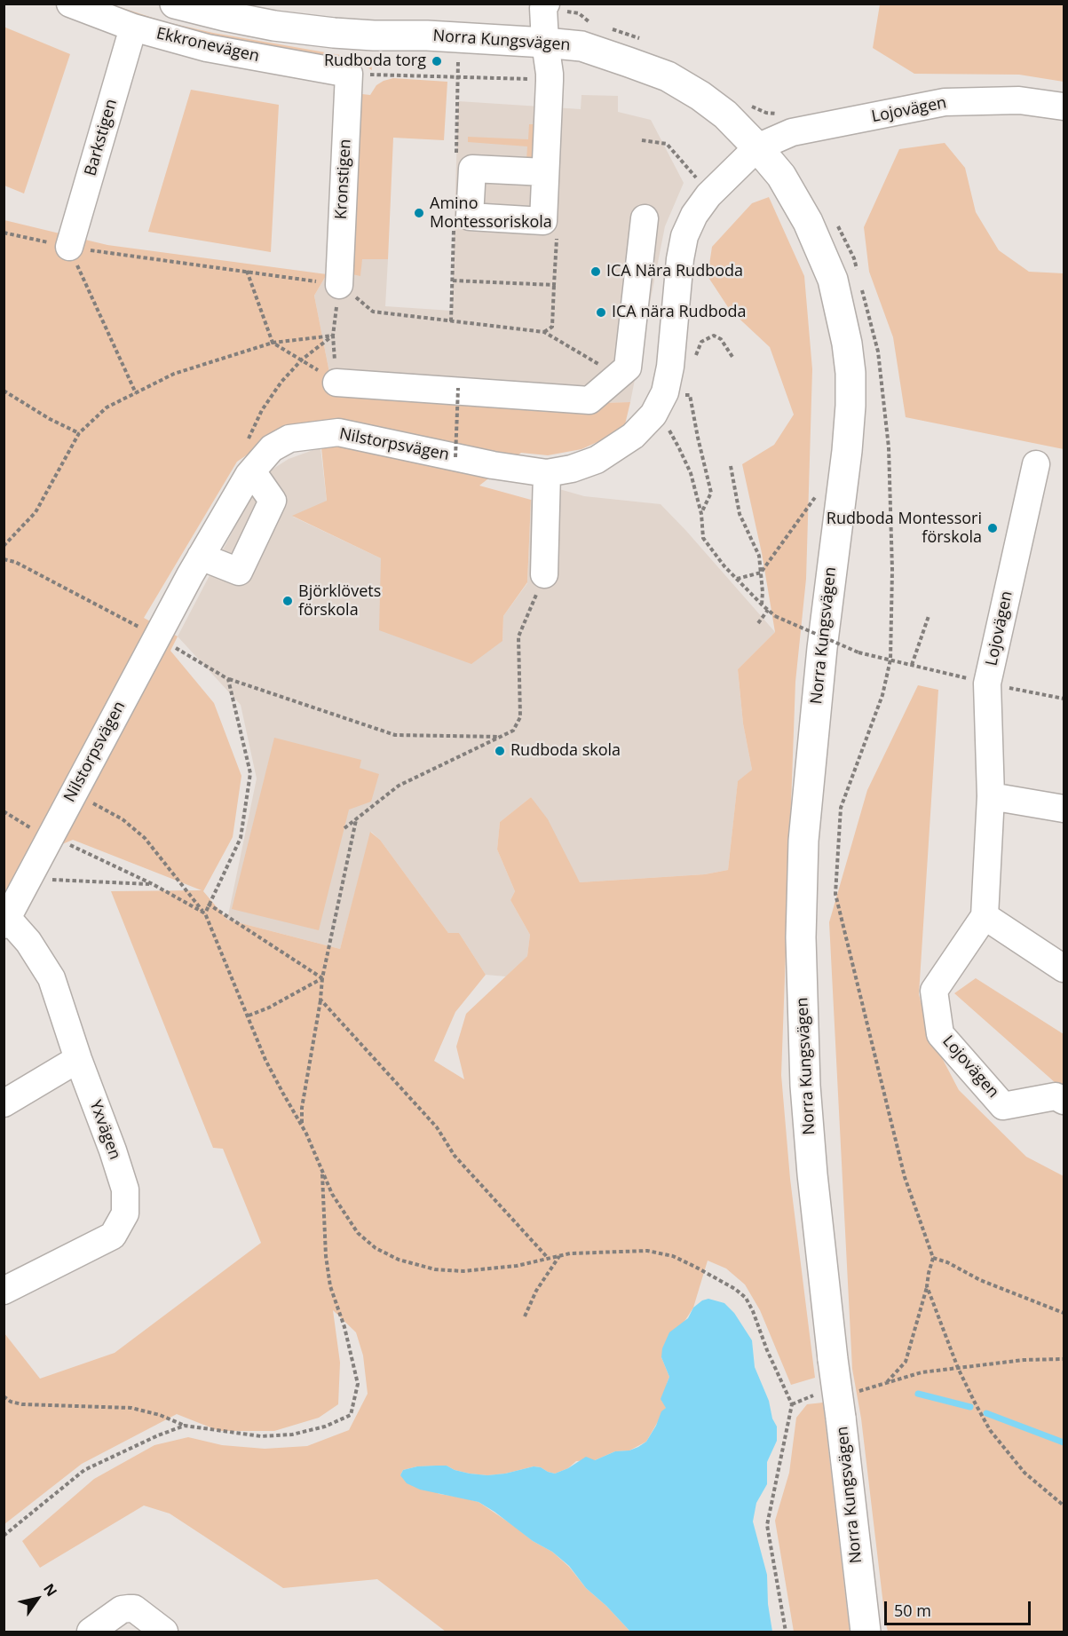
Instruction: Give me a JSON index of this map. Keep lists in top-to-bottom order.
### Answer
{
  "streets": {
    "main road": ["Norra Kungsvägen"],
    "street": [
      "Ekkronevägen",
      "Lojovägen",
      "Barkstigen",
      "Kronstigen",
      "Nilstorpsvägen",
      "Yxvägen"
    ]
  },
  "crossings": [
    ["Norra Kungsvägen", "Lojovägen"],
    ["Norra Kungsvägen", "Nilstorpsvägen"],
    ["Ekkronevägen", "Barkstigen"],
    ["Ekkronevägen", "Kronstigen"],
    ["Lojovägen", "Nilstorpsvägen"],
    ["Nilstorpsvägen", "Yxvägen"]
  ],
  "places": [
    "Rudboda torg",
    "Amino Montessoriskola",
    "ICA Nära Rudboda",
    "ICA nära Rudboda",
    "Rudboda Montessori förskola",
    "Björklövets förskola",
    "Rudboda skola"
  ],
  "scale_bar": "50 m",
  "north": "top right"
}
